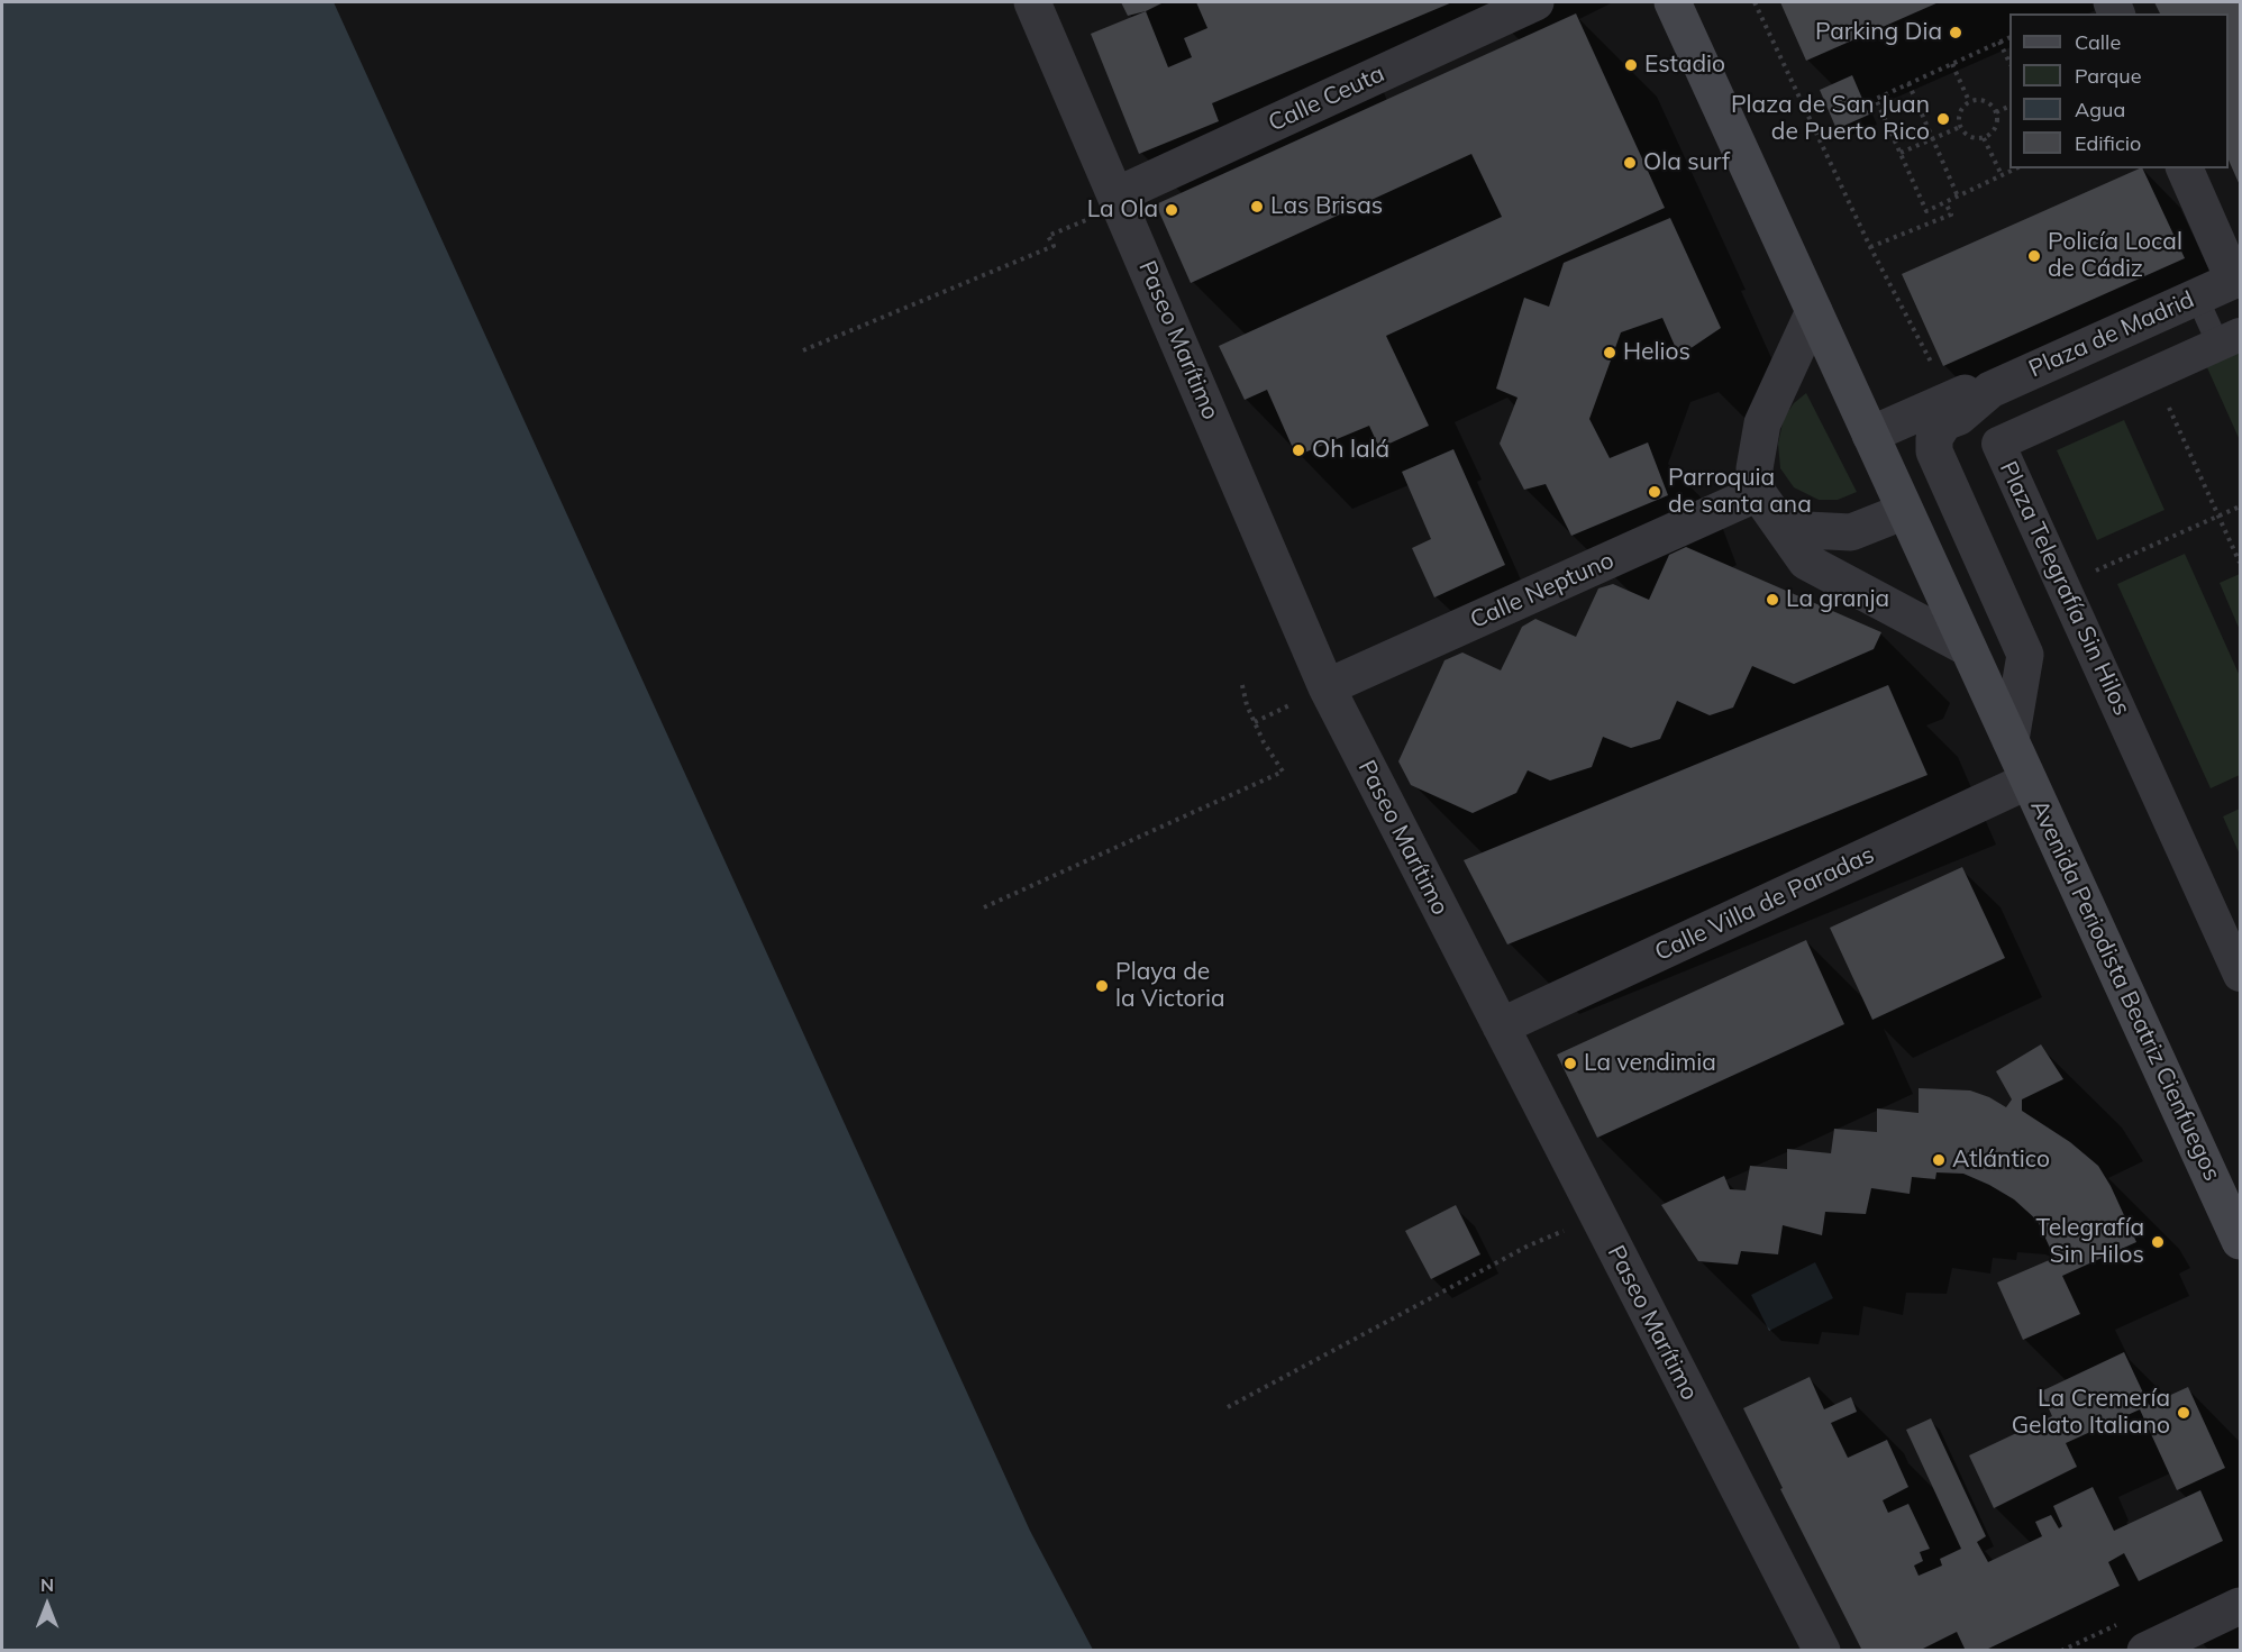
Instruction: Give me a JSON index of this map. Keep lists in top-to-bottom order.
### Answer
{
  "streets": {
    "main road": ["Avenida Periodista Beatriz Cienfuegos"],
    "street": [
      "Calle Ceuta",
      "Plaza de Madrid",
      "Paseo Marítimo",
      "Plaza Telegrafía Sin Hilos",
      "Calle Neptuno",
      "Calle Villa de Paradas"
    ]
  },
  "crossings": [
    ["Calle Ceuta", "Paseo Marítimo"],
    ["Plaza de Madrid", "Avenida Periodista Beatriz Cienfuegos"],
    ["Paseo Marítimo", "Calle Neptuno"],
    ["Paseo Marítimo", "Calle Villa de Paradas"],
    ["Calle Villa de Paradas", "Avenida Periodista Beatriz Cienfuegos"]
  ],
  "places": [
    "Parking Dia",
    "Estadio",
    "Plaza de San Juan de Puerto Rico",
    "Ola surf",
    "Las Brisas",
    "La Ola",
    "Policía Local de Cádiz",
    "Helios",
    "Oh lalá",
    "Parroquia de santa ana",
    "La granja",
    "Playa de la Victoria",
    "La vendimia",
    "Atlántico",
    "Telegrafía Sin Hilos",
    "La Cremería Gelato Italiano"
  ],
  "legend": [
    "Calle",
    "Parque",
    "Agua",
    "Edificio"
  ],
  "north": "top"
}
